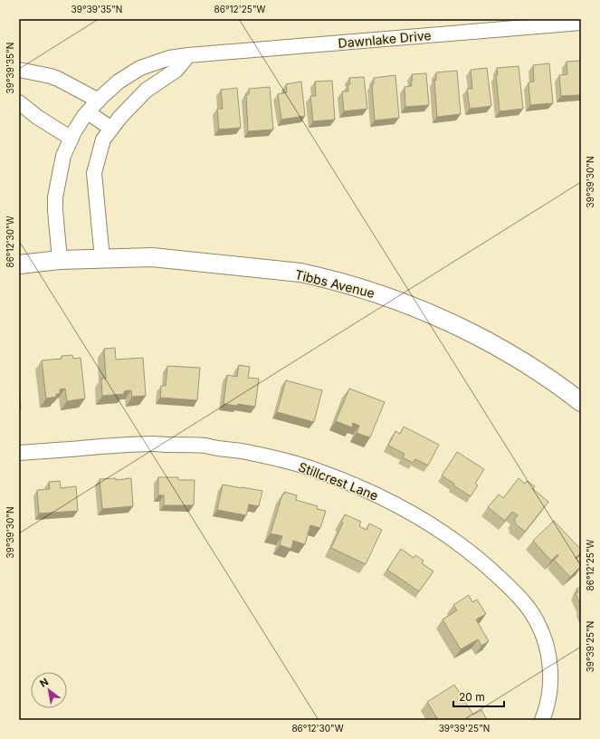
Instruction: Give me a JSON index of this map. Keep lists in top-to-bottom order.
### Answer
{
  "streets": {
    "street": ["Dawnlake Drive", "Tibbs Avenue", "Stillcrest Lane"]
  },
  "crossings": [
    ["Dawnlake Drive", "Tibbs Avenue"]
  ],
  "scale_bar": "20 m",
  "north": "top left",
  "coordinates": [
    "39°39'35\"N",
    "86°12'25\"W",
    "39°39'30\"N",
    "86°12'30\"W",
    "39°39'25\"N"
  ]
}
